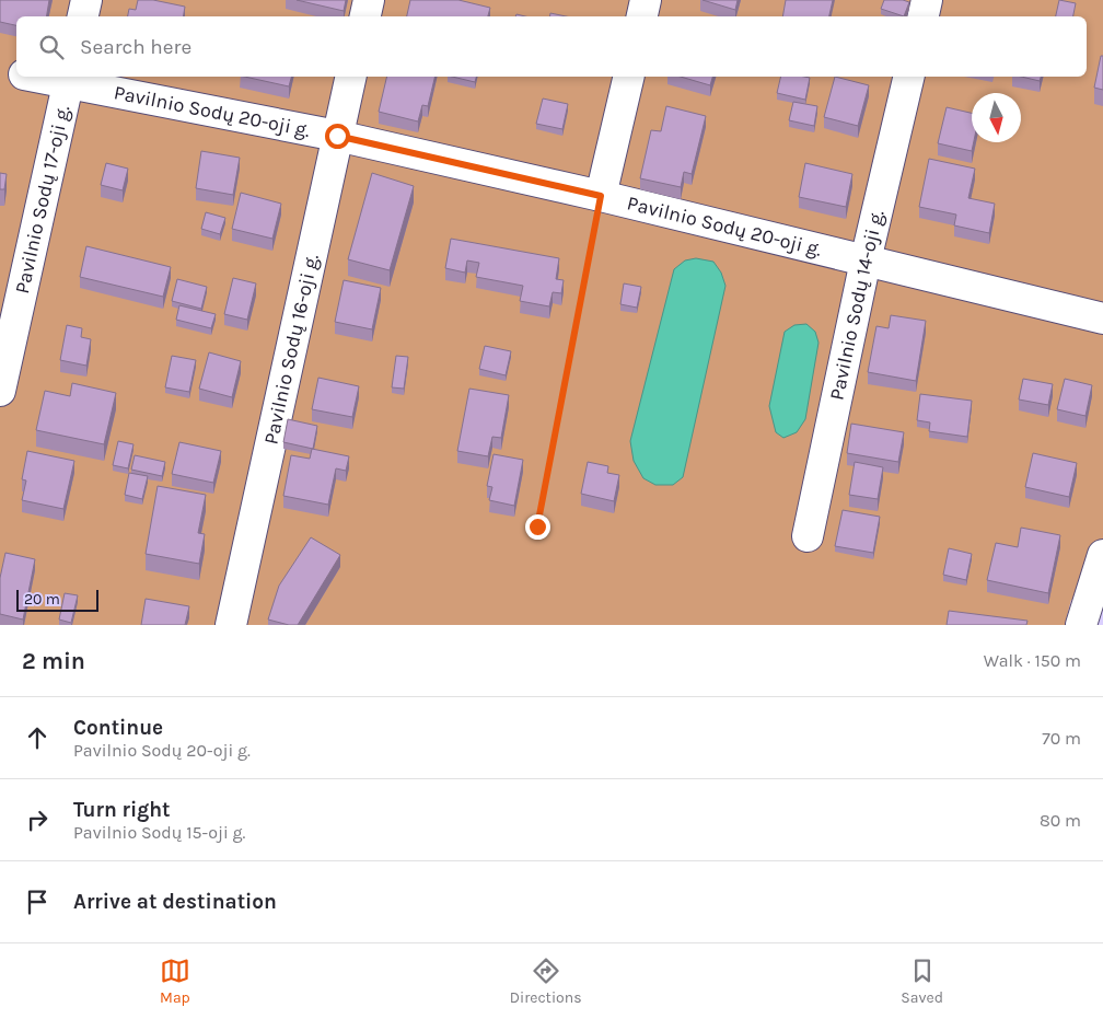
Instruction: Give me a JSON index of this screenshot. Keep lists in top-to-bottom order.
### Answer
{
  "streets": {
    "street": [
      "Pavilnio Sodų 20-oji g.",
      "Pavilnio Sodų 17-oji g.",
      "Pavilnio Sodų 14-oji g.",
      "Pavilnio Sodų 16-oji g."
    ]
  },
  "crossings": [
    ["Pavilnio Sodų 20-oji g.", "Pavilnio Sodų 17-oji g."],
    ["Pavilnio Sodų 20-oji g.", "Pavilnio Sodų 14-oji g."],
    ["Pavilnio Sodų 20-oji g.", "Pavilnio Sodų 16-oji g."]
  ],
  "scale_bar": "20 m",
  "north": "bottom",
  "page": {
    "search": "Search here",
    "scale": "20 m",
    "heading": ["2 min", "Walk · 150 m"],
    "list": [
      ["Continue", "Pavilnio Sodų 20-oji g.", "70 m"],
      ["Turn right", "Pavilnio Sodų 15-oji g.", "80 m"],
      "Arrive at destination"
    ],
    "nav": ["Map", "Directions", "Saved"]
  }
}
